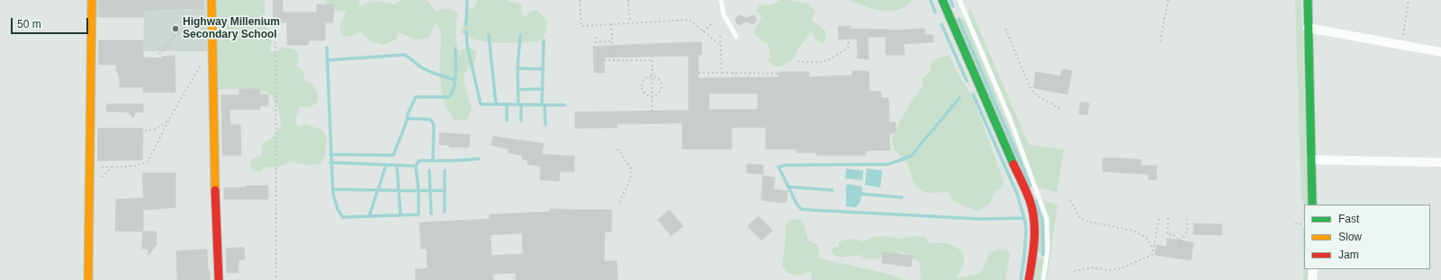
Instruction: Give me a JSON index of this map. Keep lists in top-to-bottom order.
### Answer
{
  "places": ["Highway Millenium Secondary School"],
  "legend": ["Fast", "Slow", "Jam"],
  "scale_bar": "50 m"
}
